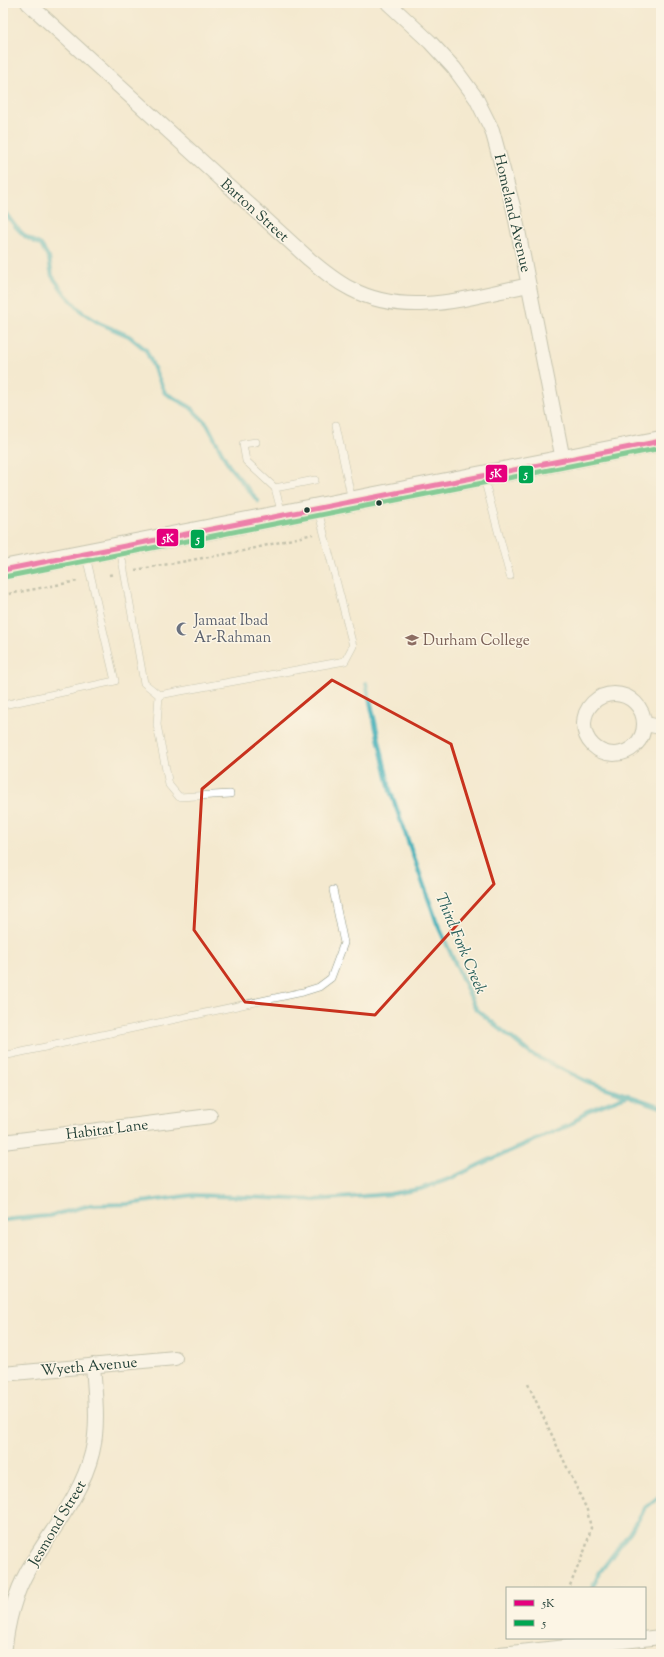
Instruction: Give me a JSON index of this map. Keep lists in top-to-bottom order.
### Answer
{
  "streets": {
    "street": [
      "Barton Street",
      "Homeland Avenue",
      "Habitat Lane",
      "Wyeth Avenue",
      "Jesmond Street"
    ]
  },
  "crossings": [
    ["Barton Street", "Homeland Avenue"],
    ["Wyeth Avenue", "Jesmond Street"]
  ],
  "water": ["Third Fork Creek"],
  "places": {
    "mosque": ["Jamaat Ibad Ar-Rahman"],
    "school or university": ["Durham College"]
  },
  "lines": ["transit line 5K", "transit line 5"],
  "legend": ["5K", "5"]
}
